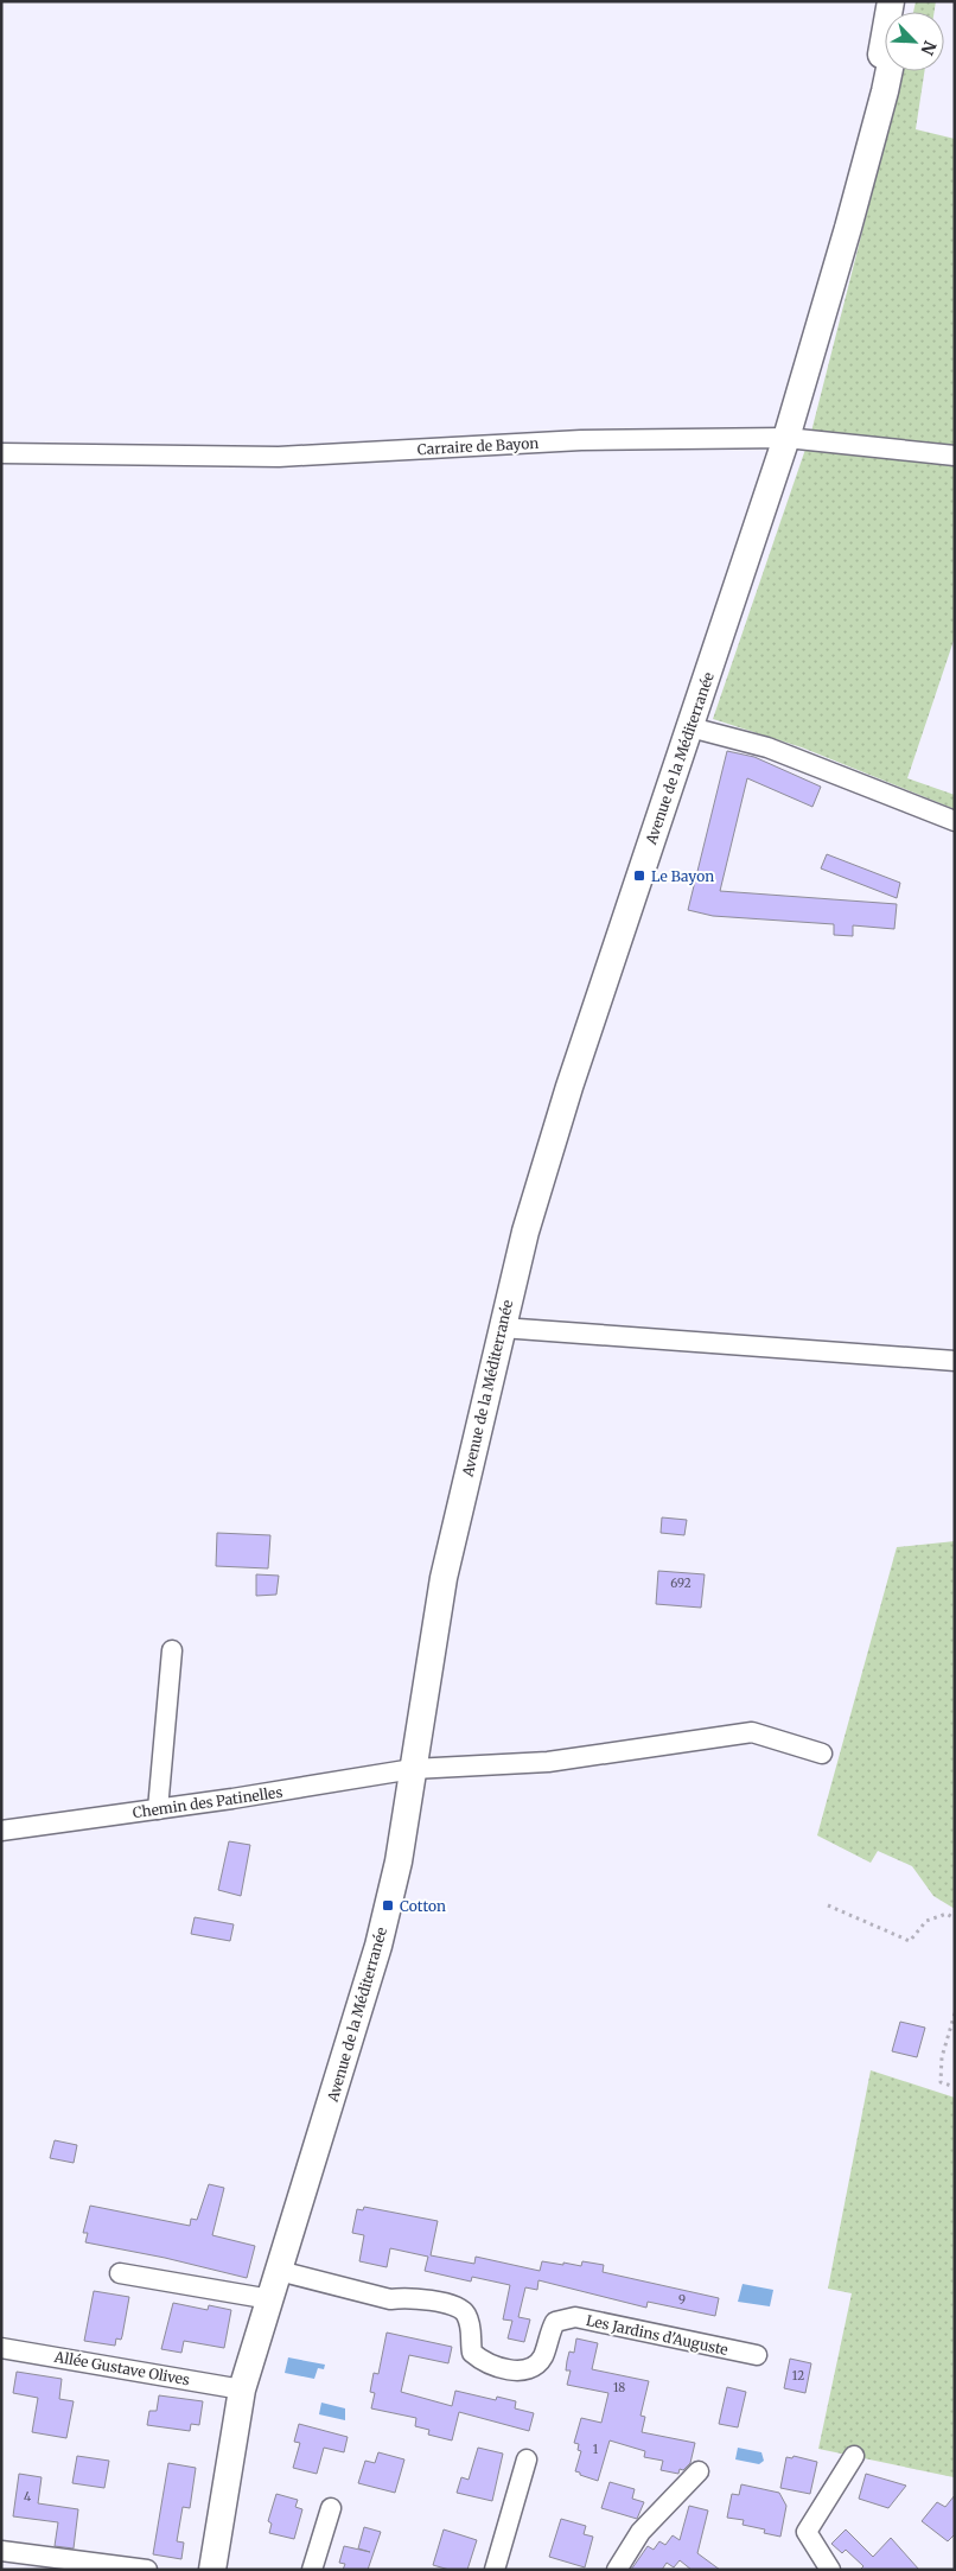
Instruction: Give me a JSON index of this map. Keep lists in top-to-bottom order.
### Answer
{
  "streets": {
    "main road": ["Avenue de la Méditerranée"],
    "street": [
      "Carraire de Bayon",
      "Chemin des Patinelles",
      "Les Jardins d'Auguste",
      "Allée Gustave Olives"
    ]
  },
  "crossings": [
    ["Carraire de Bayon", "Avenue de la Méditerranée"],
    ["Avenue de la Méditerranée", "Chemin des Patinelles"],
    ["Avenue de la Méditerranée", "Les Jardins d'Auguste"],
    ["Avenue de la Méditerranée", "Allée Gustave Olives"]
  ],
  "places": {
    "transit": ["Le Bayon", "Cotton"]
  },
  "house_numbers": [
    "692",
    "9",
    "12",
    "18",
    "1",
    "4"
  ],
  "north": "bottom right"
}
